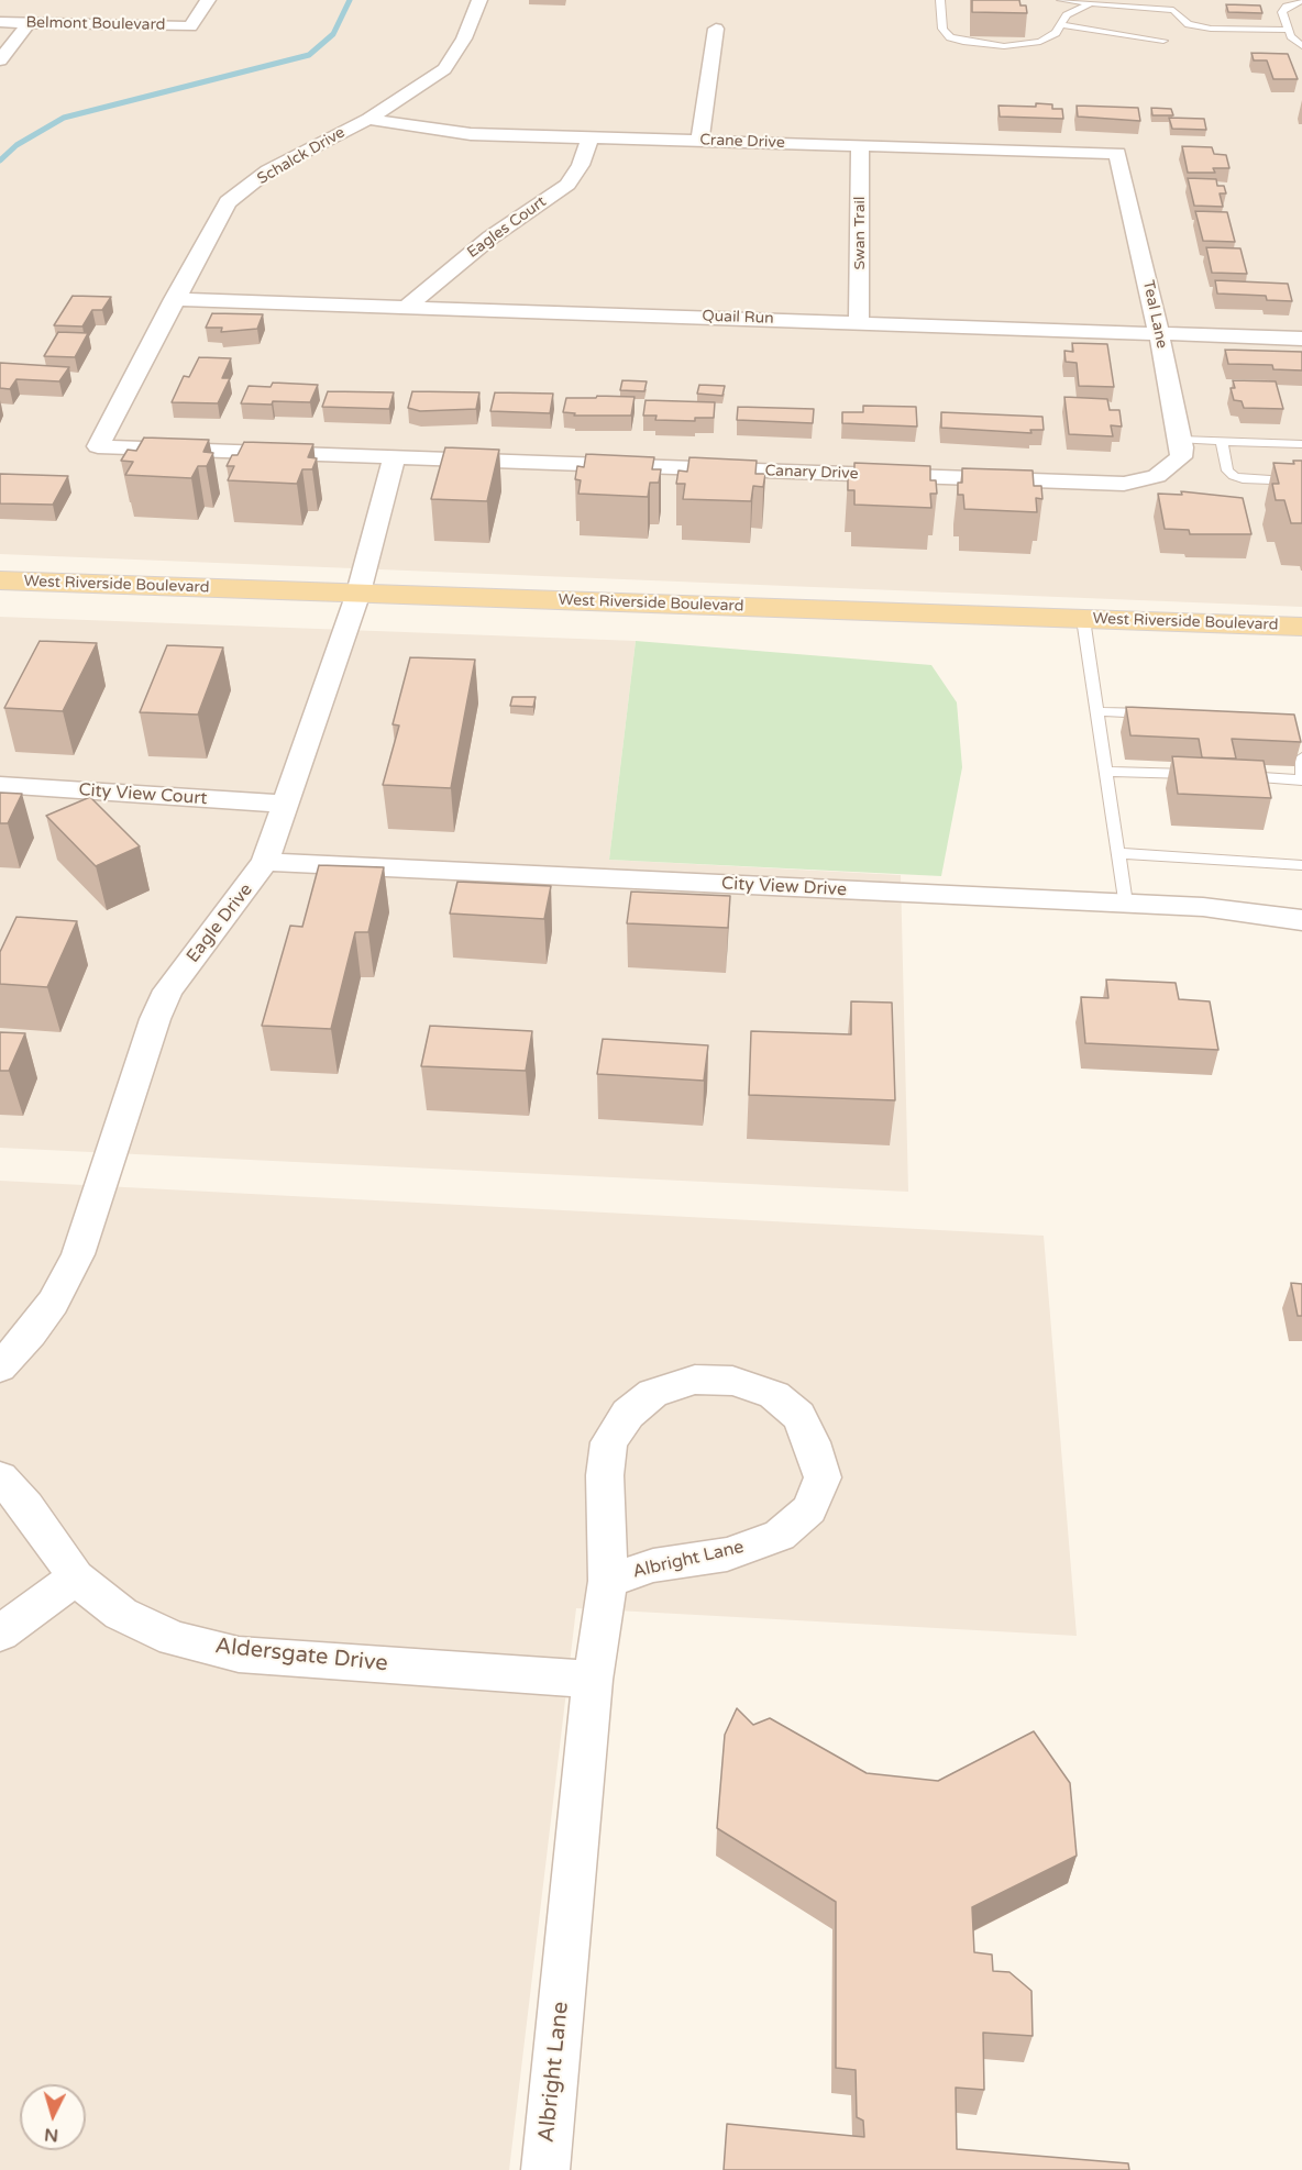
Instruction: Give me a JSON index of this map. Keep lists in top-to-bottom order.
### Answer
{
  "streets": {
    "main road": ["West Riverside Boulevard"],
    "street": [
      "Belmont Boulevard",
      "Crane Drive",
      "Schalck Drive",
      "Eagles Court",
      "Swan Trail",
      "Teal Lane",
      "Quail Run",
      "Canary Drive",
      "City View Court",
      "City View Drive",
      "Eagle Drive",
      "Albright Lane",
      "Aldersgate Drive"
    ]
  },
  "crossings": [
    ["Crane Drive", "Schalck Drive"],
    ["Crane Drive", "Eagles Court"],
    ["Crane Drive", "Swan Trail"],
    ["Crane Drive", "Teal Lane"],
    ["Schalck Drive", "Quail Run"],
    ["Schalck Drive", "Canary Drive"],
    ["Eagles Court", "Quail Run"],
    ["Swan Trail", "Quail Run"],
    ["Teal Lane", "Quail Run"],
    ["Teal Lane", "Canary Drive"],
    ["Canary Drive", "Eagle Drive"],
    ["West Riverside Boulevard", "Eagle Drive"],
    ["City View Court", "Eagle Drive"],
    ["City View Drive", "Eagle Drive"],
    ["Albright Lane", "Aldersgate Drive"]
  ],
  "north": "bottom"
}
